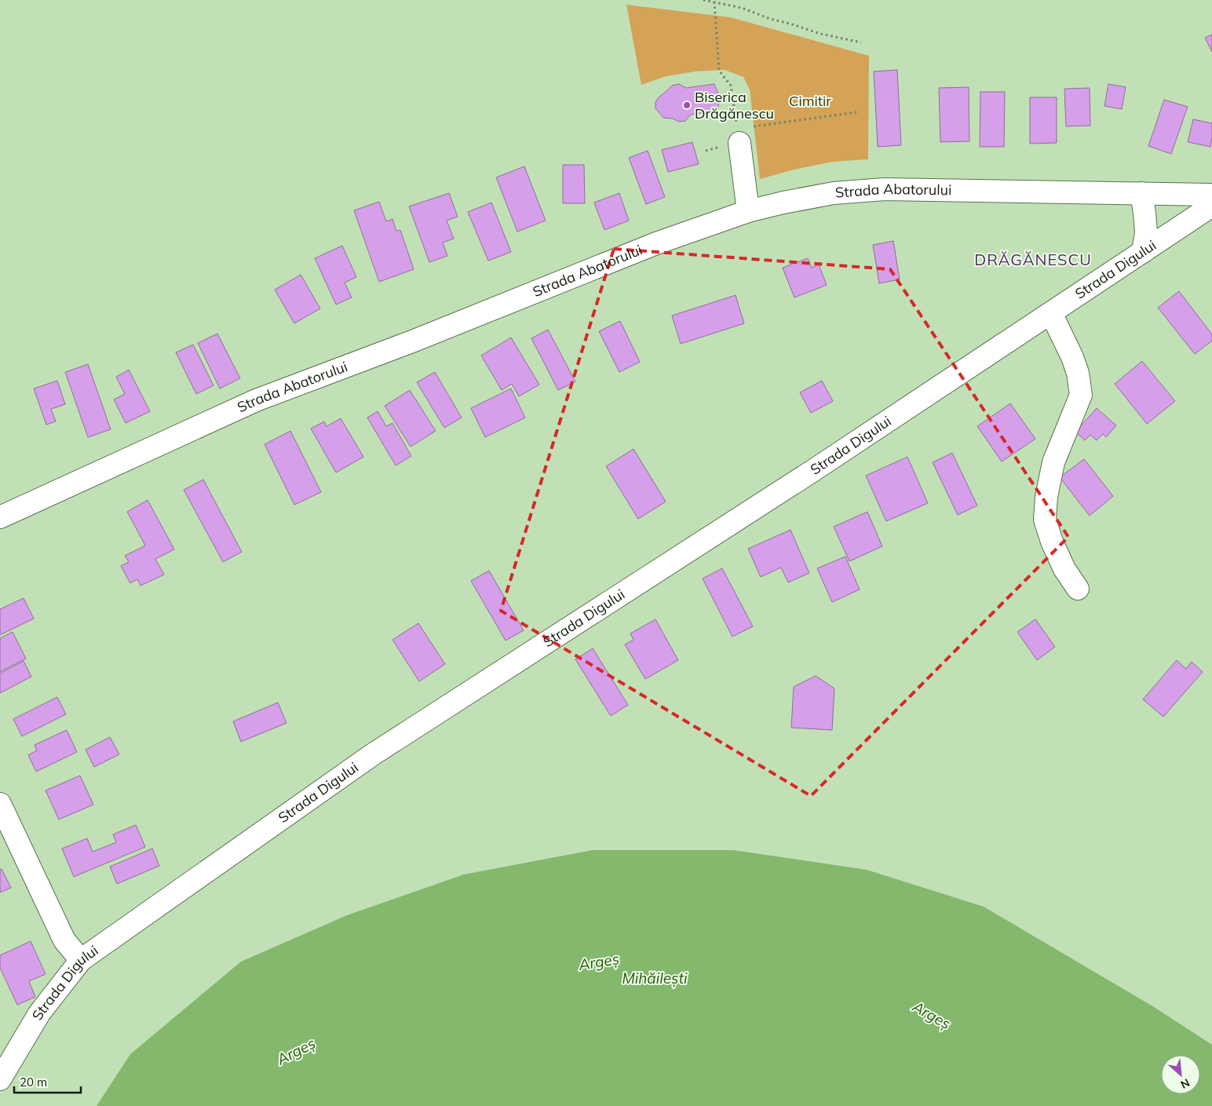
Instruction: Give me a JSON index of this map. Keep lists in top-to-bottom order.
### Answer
{
  "streets": {
    "street": ["Strada Abatorului", "Strada Digului"]
  },
  "districts": ["DRĂGĂNESCU"],
  "water": ["Argeș", "Mihăilești"],
  "parks": ["Cimitir"],
  "places": ["Biserica Drăgănescu"],
  "scale_bar": "20 m",
  "north": "bottom right"
}
